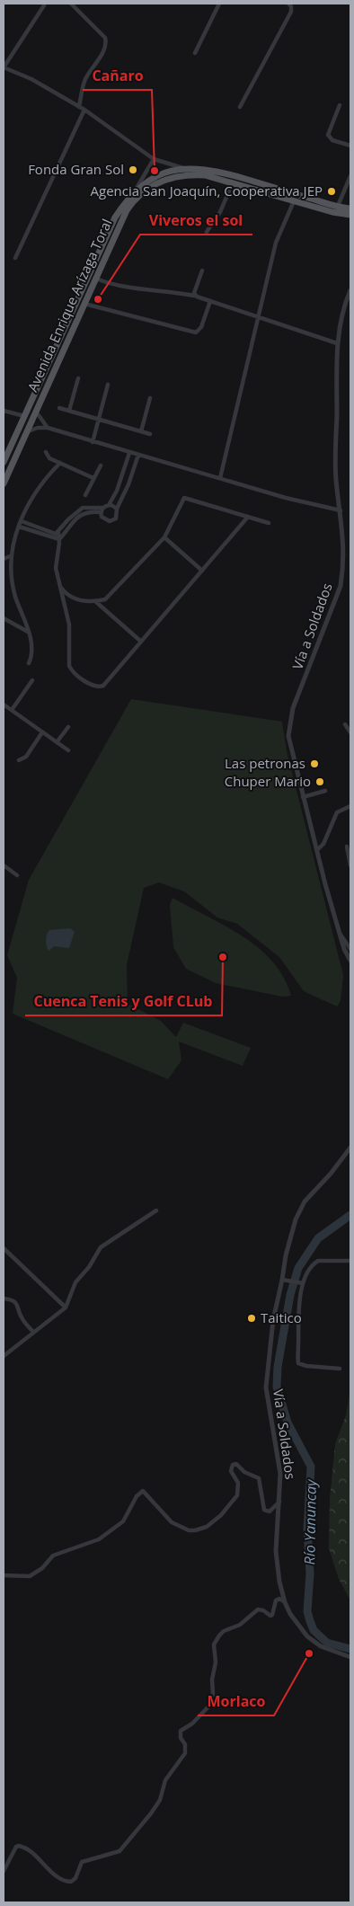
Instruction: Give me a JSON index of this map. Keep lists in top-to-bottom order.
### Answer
{
  "streets": {
    "main road": ["Avenida Enrique Arízaga Toral"],
    "street": ["Vía a Soldados"]
  },
  "water": ["Río Yanuncay"],
  "places": [
    "Fonda Gran Sol",
    "Cañaro",
    "Agencia San Joaquín, Cooperativa JEP",
    "Viveros el sol",
    "Las petronas",
    "Chuper Mario",
    "Cuenca Tenis y Golf CLub",
    "Taitico",
    "Morlaco"
  ]
}
